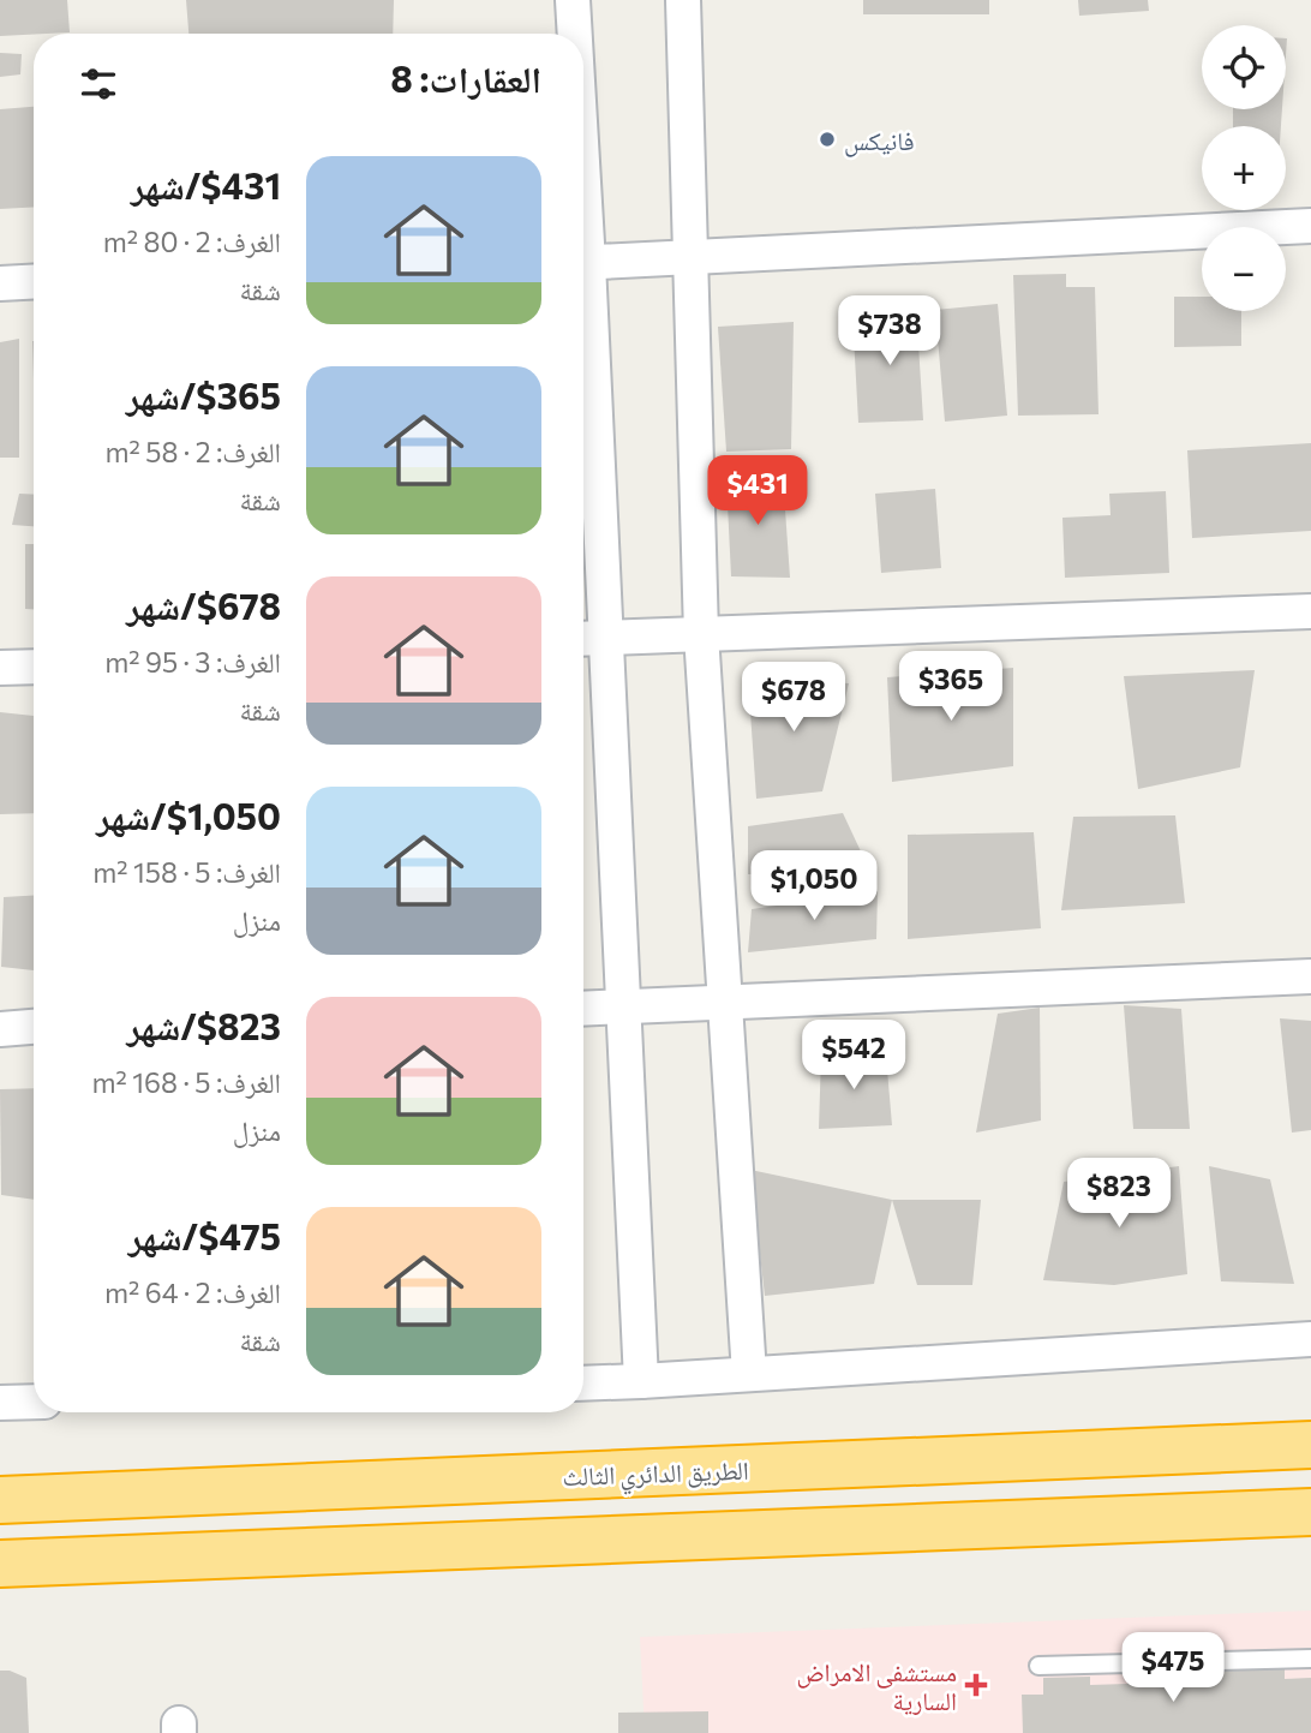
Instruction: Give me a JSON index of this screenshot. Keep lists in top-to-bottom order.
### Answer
{
  "streets": {
    "highway": ["الطريق الدائري الثالث"]
  },
  "places": {
    "other": ["فانيكس"],
    "health": ["مستشفى الامراض السارية"]
  },
  "page": {
    "map_buttons": ["+", "−"],
    "heading": "العقارات: 8",
    "list": [
      {
        "name": "$431/شهر",
        "note": "الغرف: 2 · 80 m² · شقة"
      },
      {
        "name": "$365/شهر",
        "note": "الغرف: 2 · 58 m² · شقة"
      },
      {
        "name": "$678/شهر",
        "note": "الغرف: 3 · 95 m² · شقة"
      },
      {
        "name": "$1,050/شهر",
        "note": "الغرف: 5 · 158 m² · منزل"
      },
      {
        "name": "$823/شهر",
        "note": "الغرف: 5 · 168 m² · منزل"
      },
      {
        "name": "$475/شهر",
        "note": "الغرف: 2 · 64 m² · شقة"
      }
    ],
    "price": [
      "$738",
      "$431",
      "$365",
      "$678",
      "$1,050",
      "$542",
      "$823",
      "$475"
    ]
  }
}
